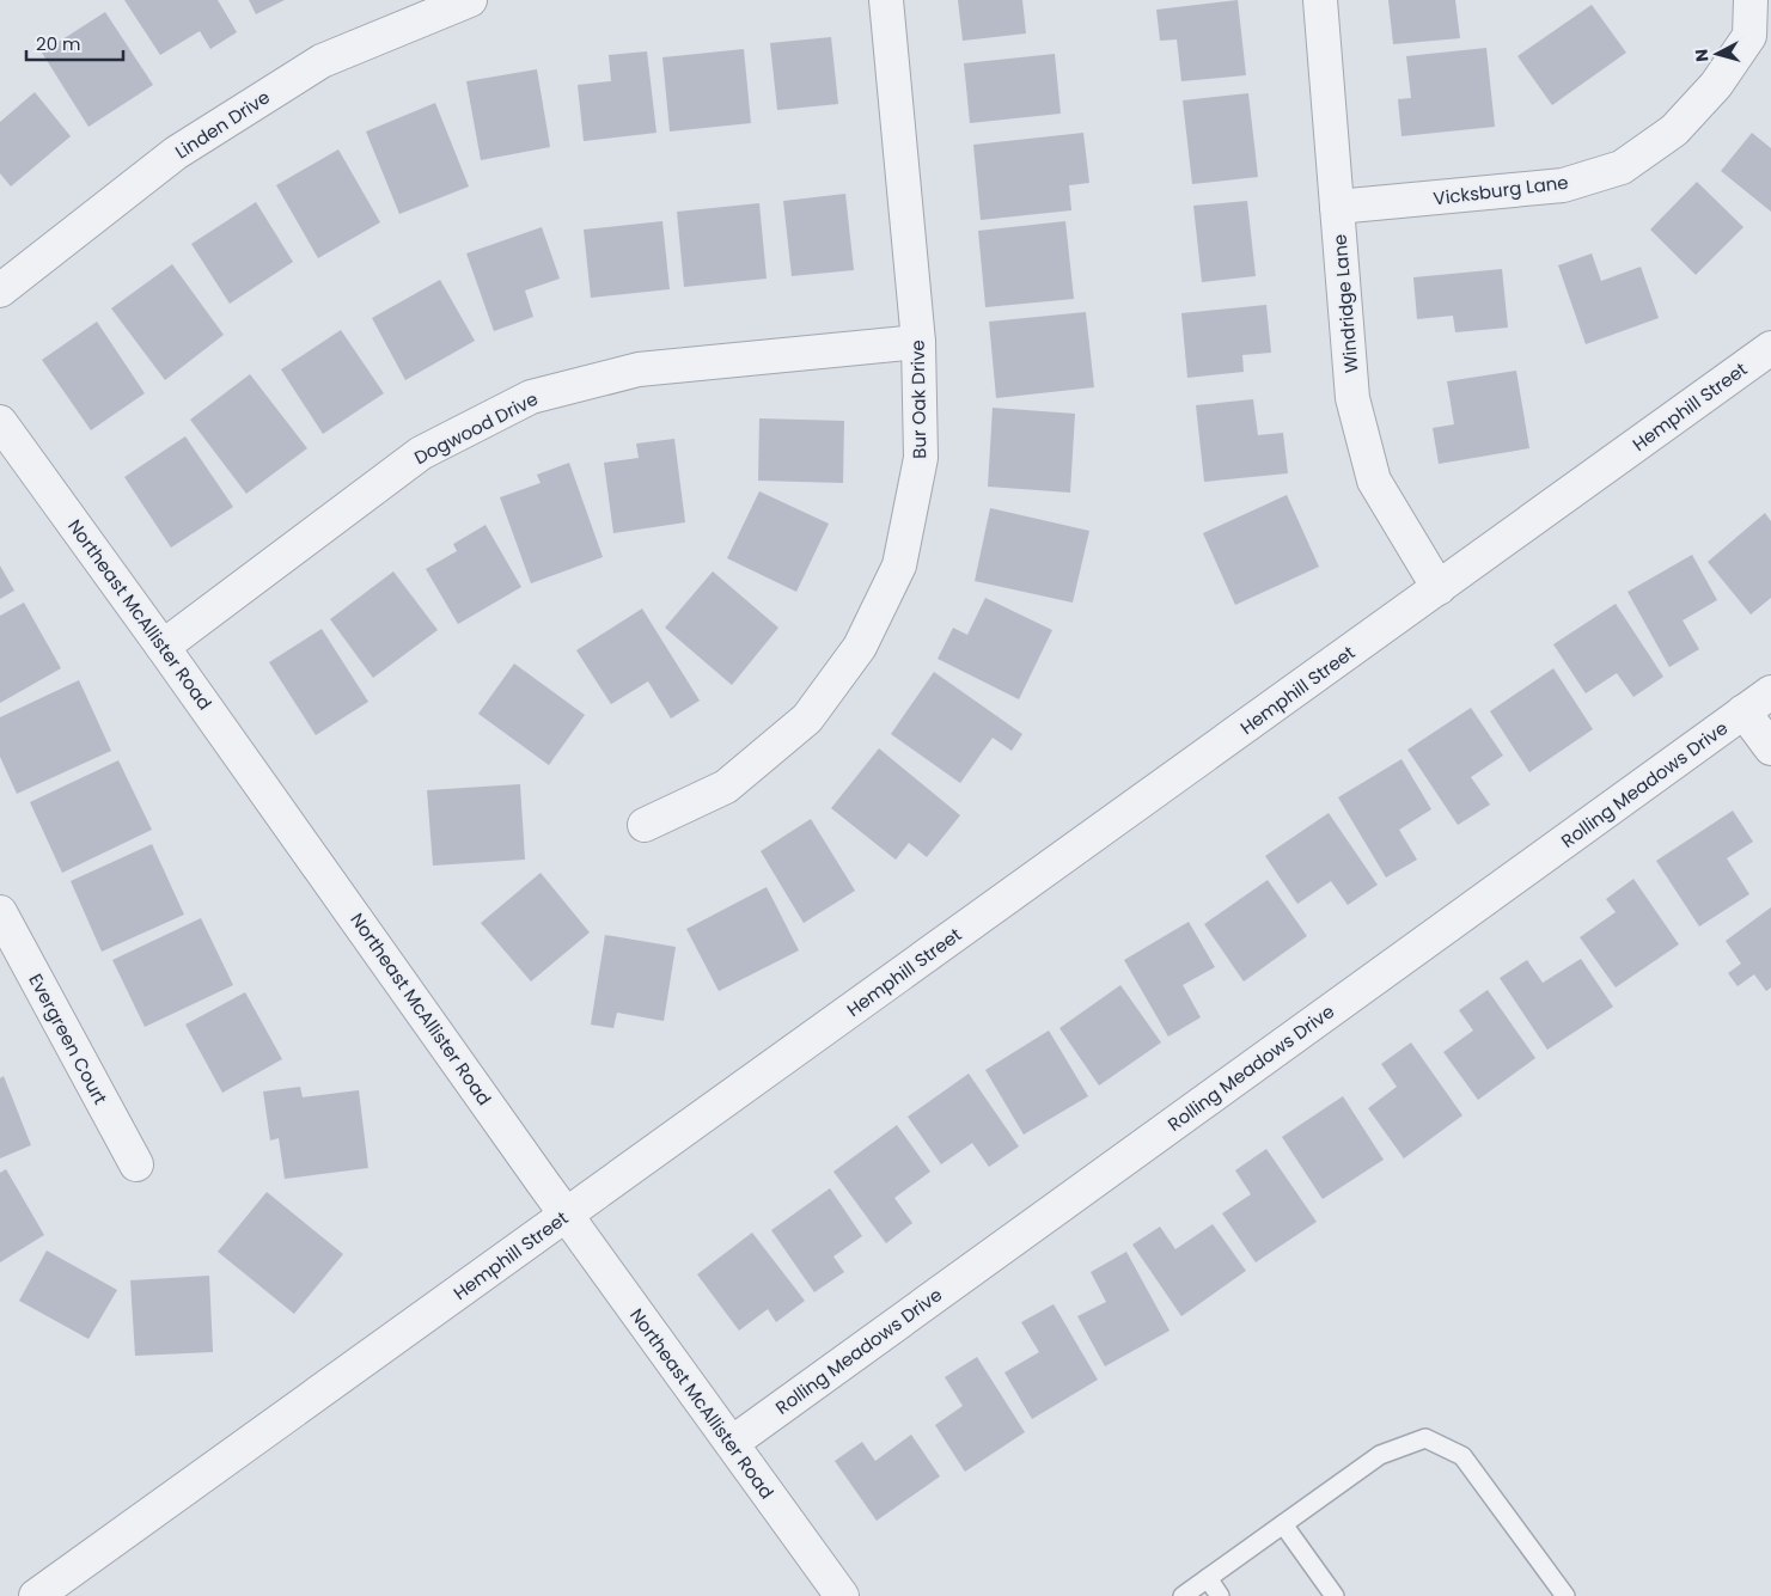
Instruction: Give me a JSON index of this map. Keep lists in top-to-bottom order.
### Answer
{
  "streets": {
    "street": [
      "Linden Drive",
      "Vicksburg Lane",
      "Windridge Lane",
      "Bur Oak Drive",
      "Hemphill Street",
      "Dogwood Drive",
      "Northeast McAllister Road",
      "Rolling Meadows Drive",
      "Evergreen Court"
    ]
  },
  "crossings": [
    ["Vicksburg Lane", "Windridge Lane"],
    ["Windridge Lane", "Hemphill Street"],
    ["Bur Oak Drive", "Dogwood Drive"],
    ["Hemphill Street", "Northeast McAllister Road"],
    ["Dogwood Drive", "Northeast McAllister Road"],
    ["Northeast McAllister Road", "Rolling Meadows Drive"]
  ],
  "scale_bar": "20 m",
  "north": "left"
}
